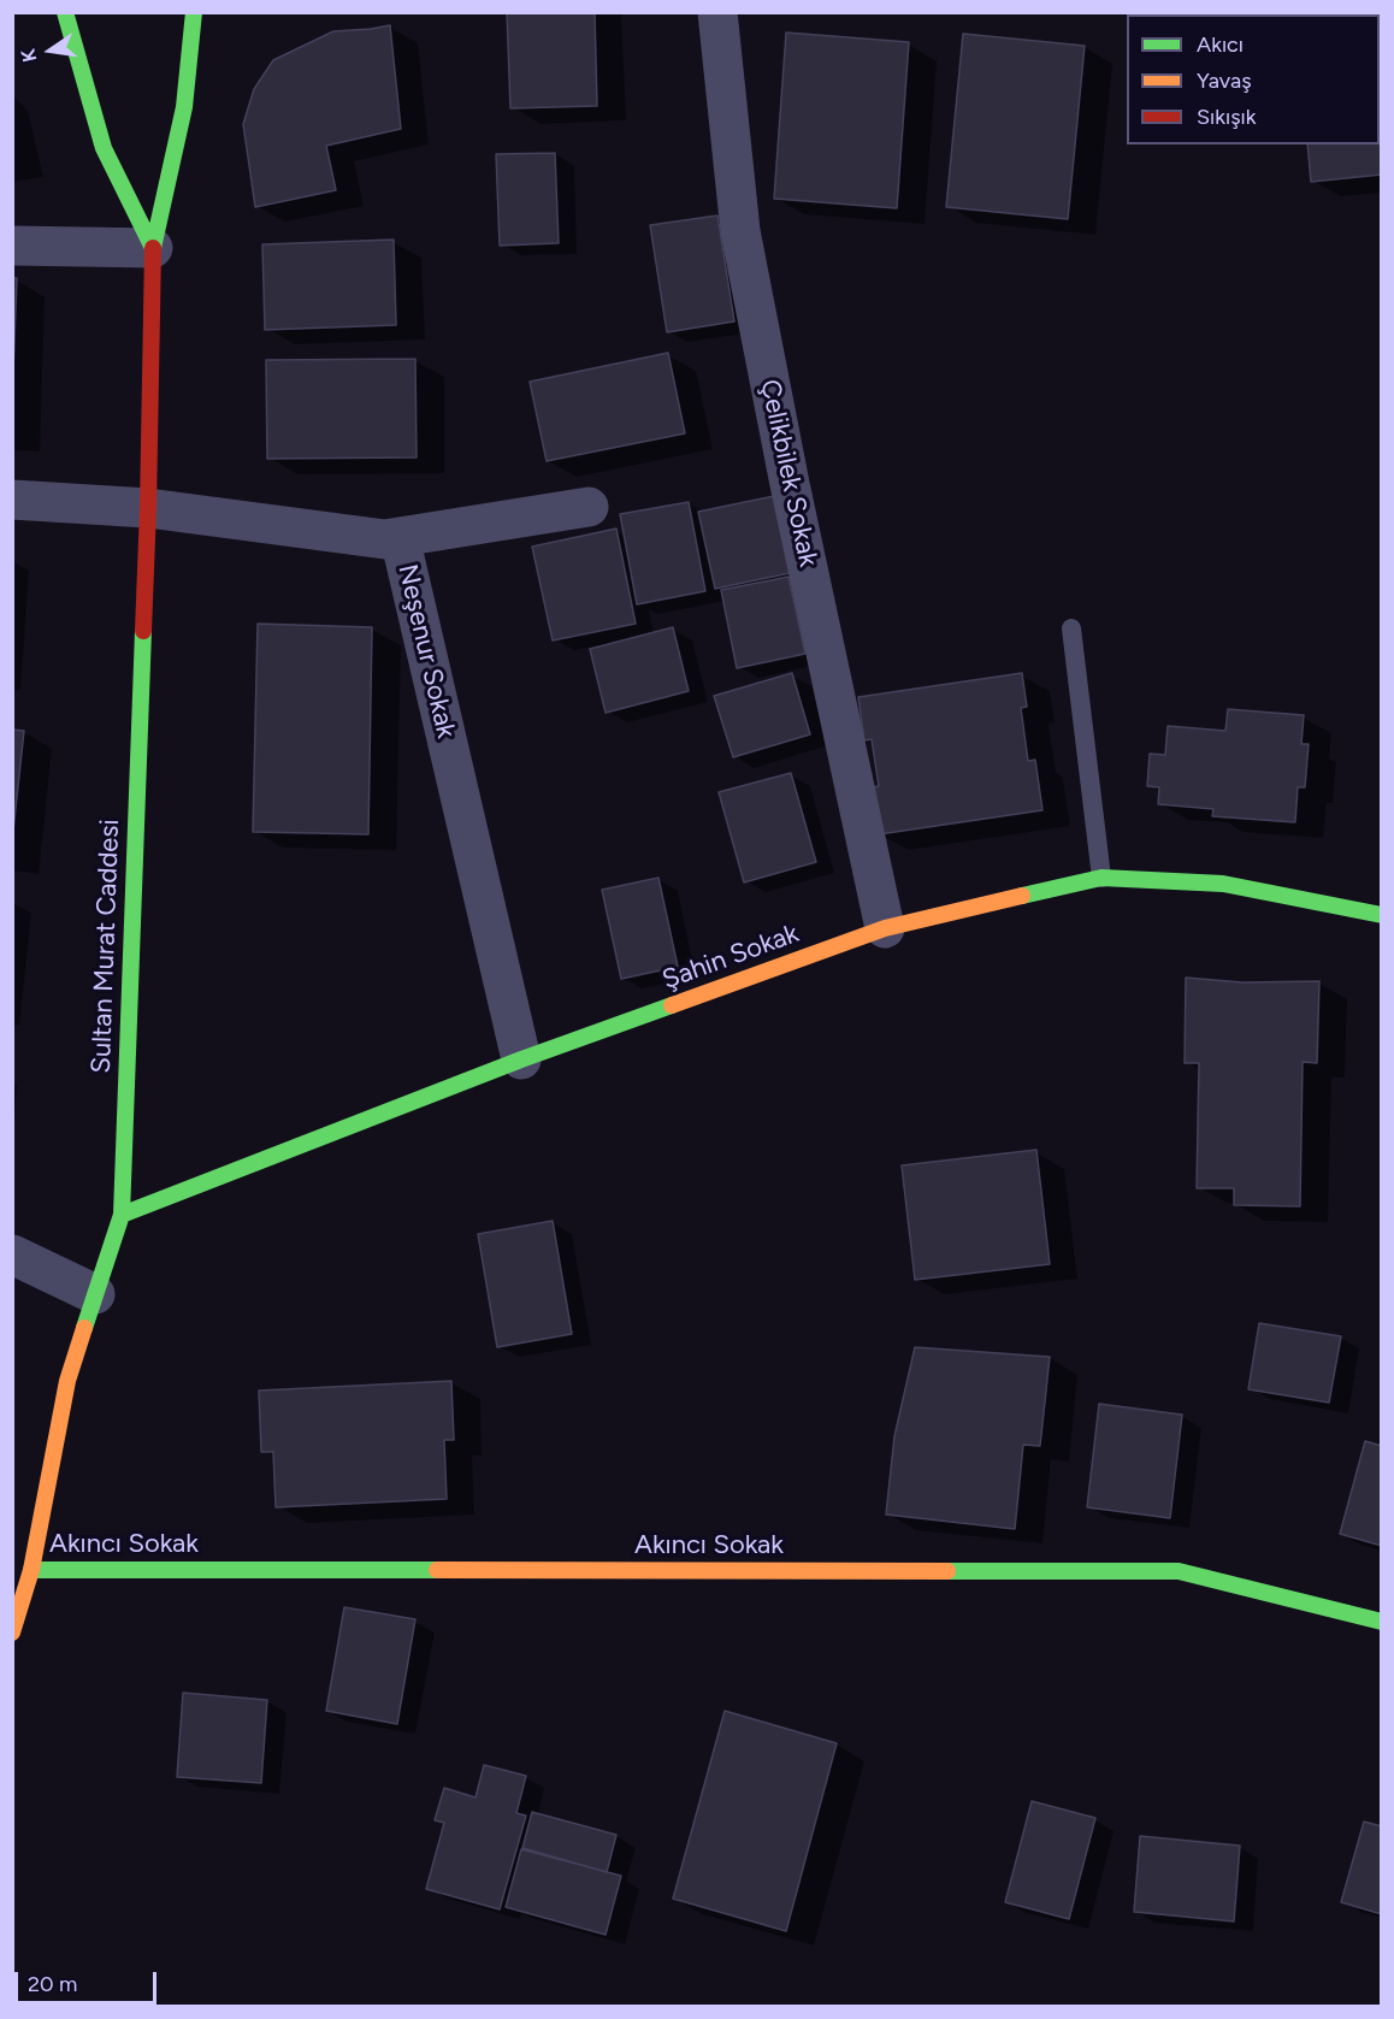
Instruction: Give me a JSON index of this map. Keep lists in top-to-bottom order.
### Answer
{
  "streets": {
    "street": [
      "Çelikbilek Sokak",
      "Neşenur Sokak",
      "Sultan Murat Caddesi",
      "Şahin Sokak",
      "Akıncı Sokak"
    ]
  },
  "crossings": [
    ["Çelikbilek Sokak", "Şahin Sokak"],
    ["Neşenur Sokak", "Sultan Murat Caddesi"],
    ["Neşenur Sokak", "Şahin Sokak"],
    ["Sultan Murat Caddesi", "Şahin Sokak"],
    ["Sultan Murat Caddesi", "Akıncı Sokak"]
  ],
  "legend": ["Akıcı", "Yavaş", "Sıkışık"],
  "scale_bar": "20 m",
  "north": "left"
}
